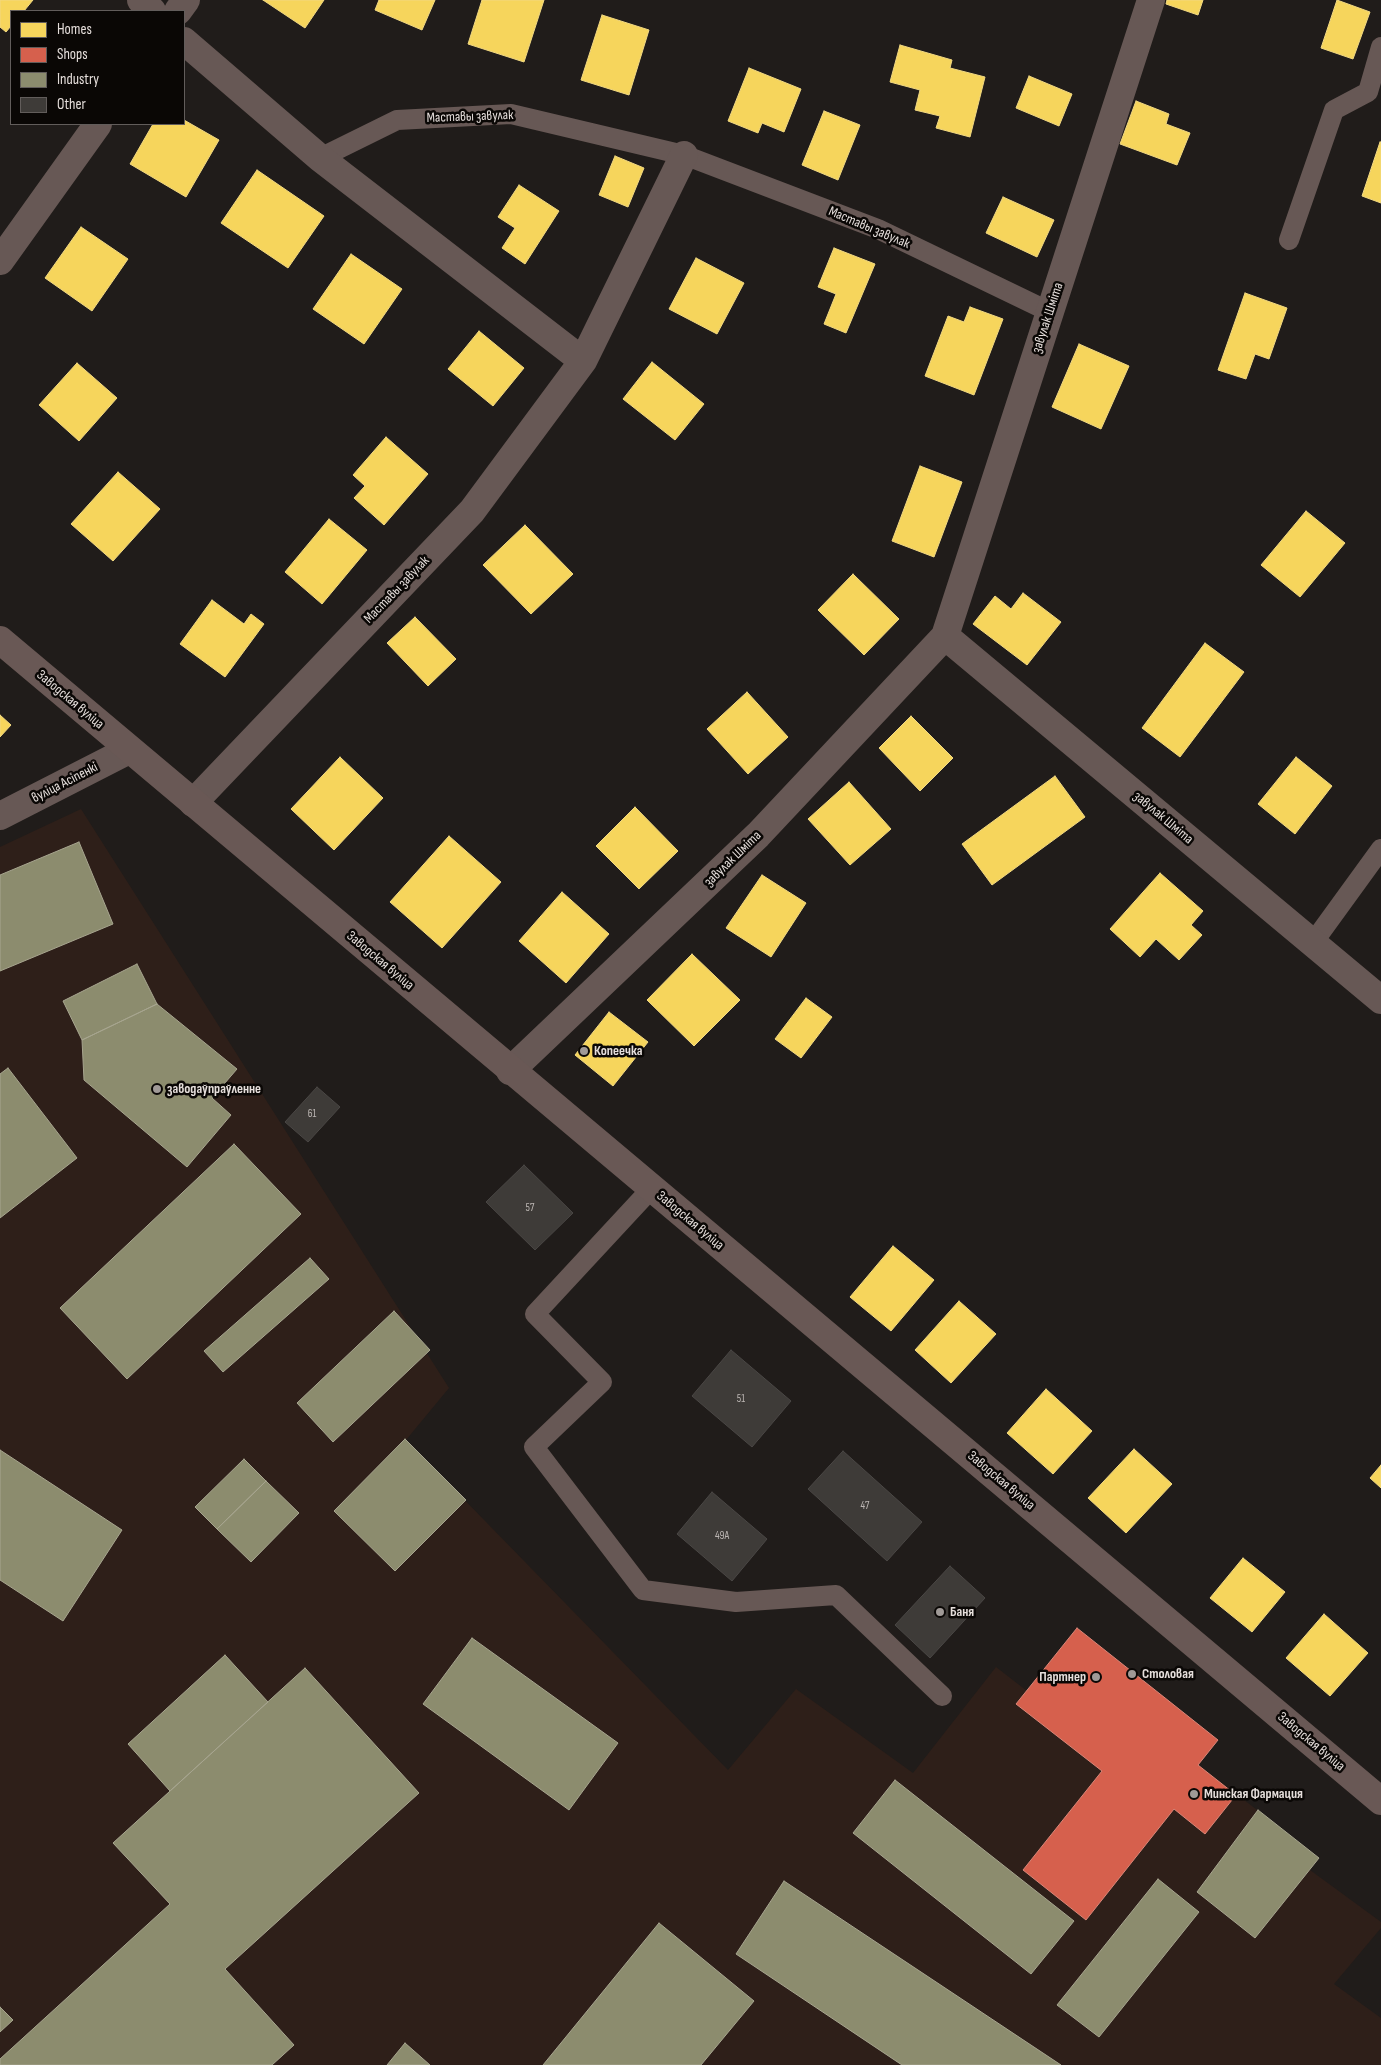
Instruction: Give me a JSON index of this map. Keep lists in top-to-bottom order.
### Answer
{
  "streets": {
    "main road": ["Заводская вуліца"],
    "street": ["Маставы завулак", "завулак Шміта", "вуліца Асіпенкі"]
  },
  "crossings": [
    ["Маставы завулак", "завулак Шміта"],
    ["Маставы завулак", "Заводская вуліца"],
    ["завулак Шміта", "Заводская вуліца"],
    ["Заводская вуліца", "вуліца Асіпенкі"]
  ],
  "places": [
    "Копеечка",
    "заводаўпраўленне",
    "Баня",
    "Столовая",
    "Партнер",
    "Минская Фармация"
  ],
  "house_numbers": [
    "61",
    "57",
    "51",
    "47",
    "49А"
  ],
  "legend": [
    "Homes",
    "Shops",
    "Industry",
    "Other"
  ]
}
